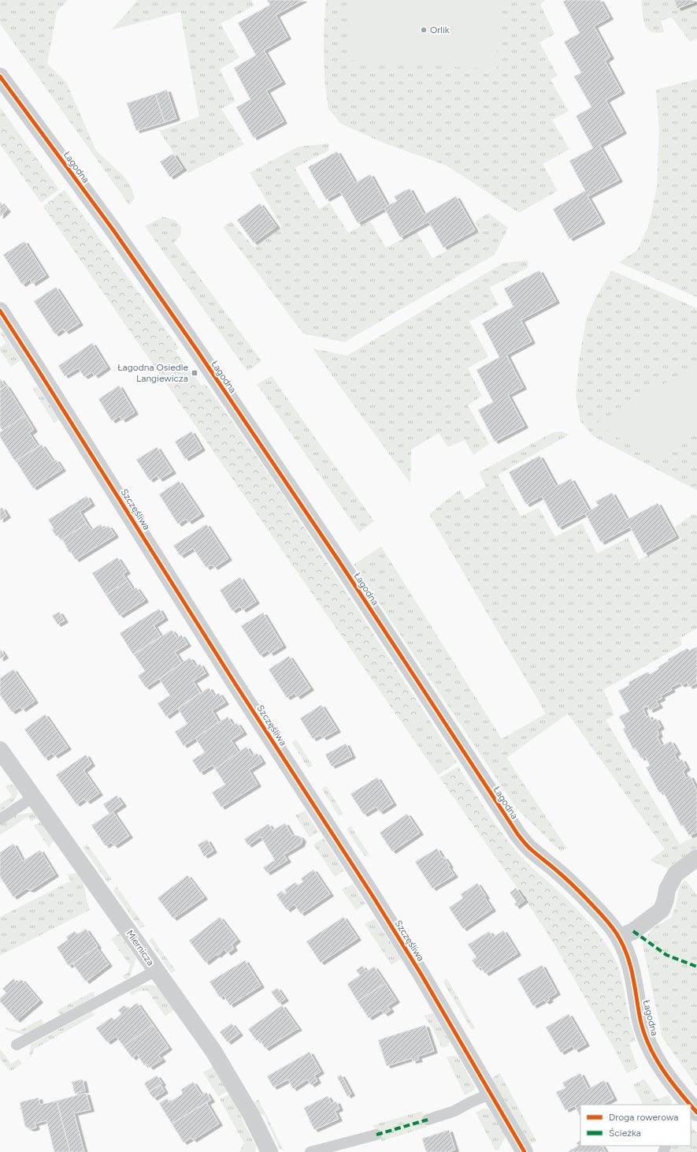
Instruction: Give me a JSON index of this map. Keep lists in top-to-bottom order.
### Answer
{
  "streets": {
    "street": ["Łagodna", "Szczęśliwa", "Miernicza"]
  },
  "places": {
    "other": ["Orlik"],
    "transit": ["Łagodna Osiedle Langiewicza"]
  },
  "legend": ["Droga rowerowa", "Ścieżka"]
}
